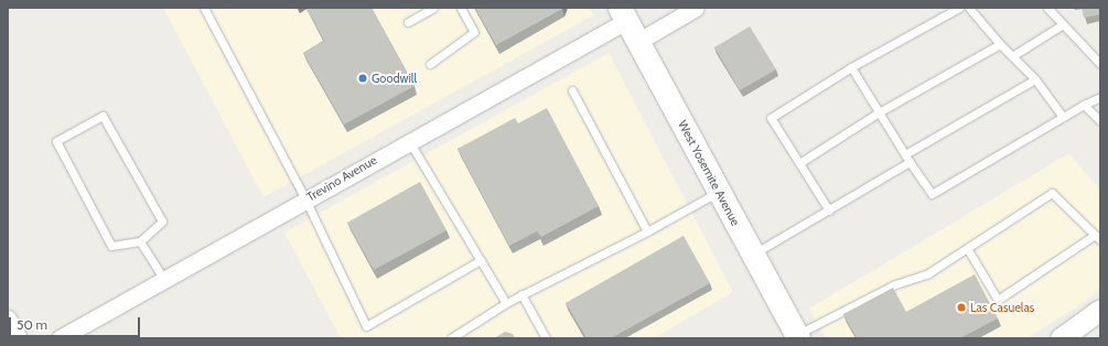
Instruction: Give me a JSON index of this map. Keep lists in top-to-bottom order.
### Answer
{
  "streets": {
    "main road": ["West Yosemite Avenue"],
    "street": ["Trevino Avenue"]
  },
  "crossings": [
    ["West Yosemite Avenue", "Trevino Avenue"]
  ],
  "places": ["Goodwill", "Las Casuelas"],
  "scale_bar": "50 m"
}
